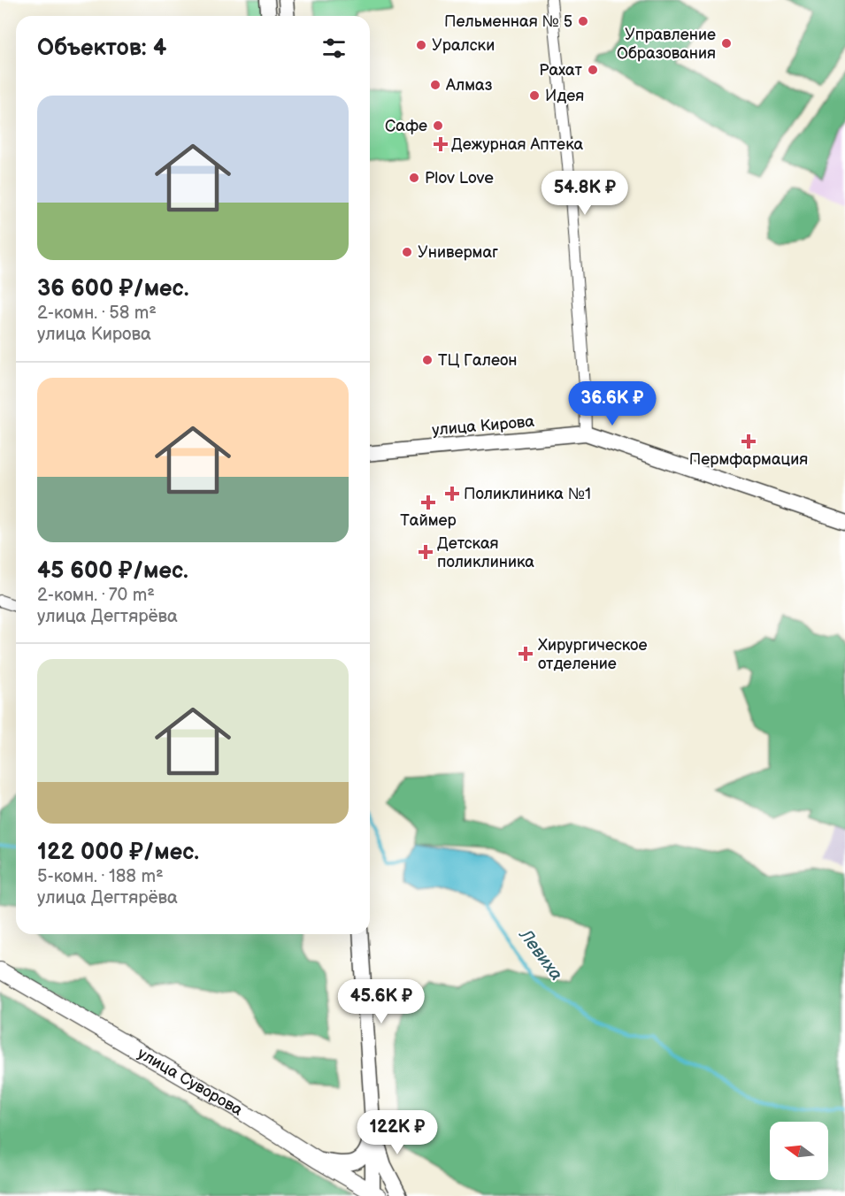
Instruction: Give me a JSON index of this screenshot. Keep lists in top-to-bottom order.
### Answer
{
  "streets": {
    "main road": ["улица Суворова"],
    "street": ["улица Кирова"]
  },
  "water": ["Левиха"],
  "places": {
    "other": [
      "Пельменная № 5",
      "Управление Образования",
      "Уралски",
      "Рахат",
      "Алмаз",
      "Идея",
      "Сафе",
      "Plov Love",
      "Универмаг",
      "ТЦ Галеон"
    ],
    "health": [
      "Дежурная Аптека",
      "Пермфармация",
      "Поликлиника №1",
      "Таймер",
      "Детская поликлиника",
      "Хирургическое отделение"
    ]
  },
  "north": "left",
  "page": {
    "heading": "Объектов: 4",
    "list": [
      {
        "name": "36 600 ₽/мес.",
        "note": "2-комн. · 58 m² · улица Кирова"
      },
      {
        "name": "45 600 ₽/мес.",
        "note": "2-комн. · 70 m² · улица Дегтярёва"
      },
      {
        "name": "122 000 ₽/мес.",
        "note": "5-комн. · 188 m² · улица Дегтярёва"
      }
    ],
    "price": [
      "54.8K ₽",
      "36.6K ₽",
      "45.6K ₽",
      "122K ₽"
    ]
  }
}
